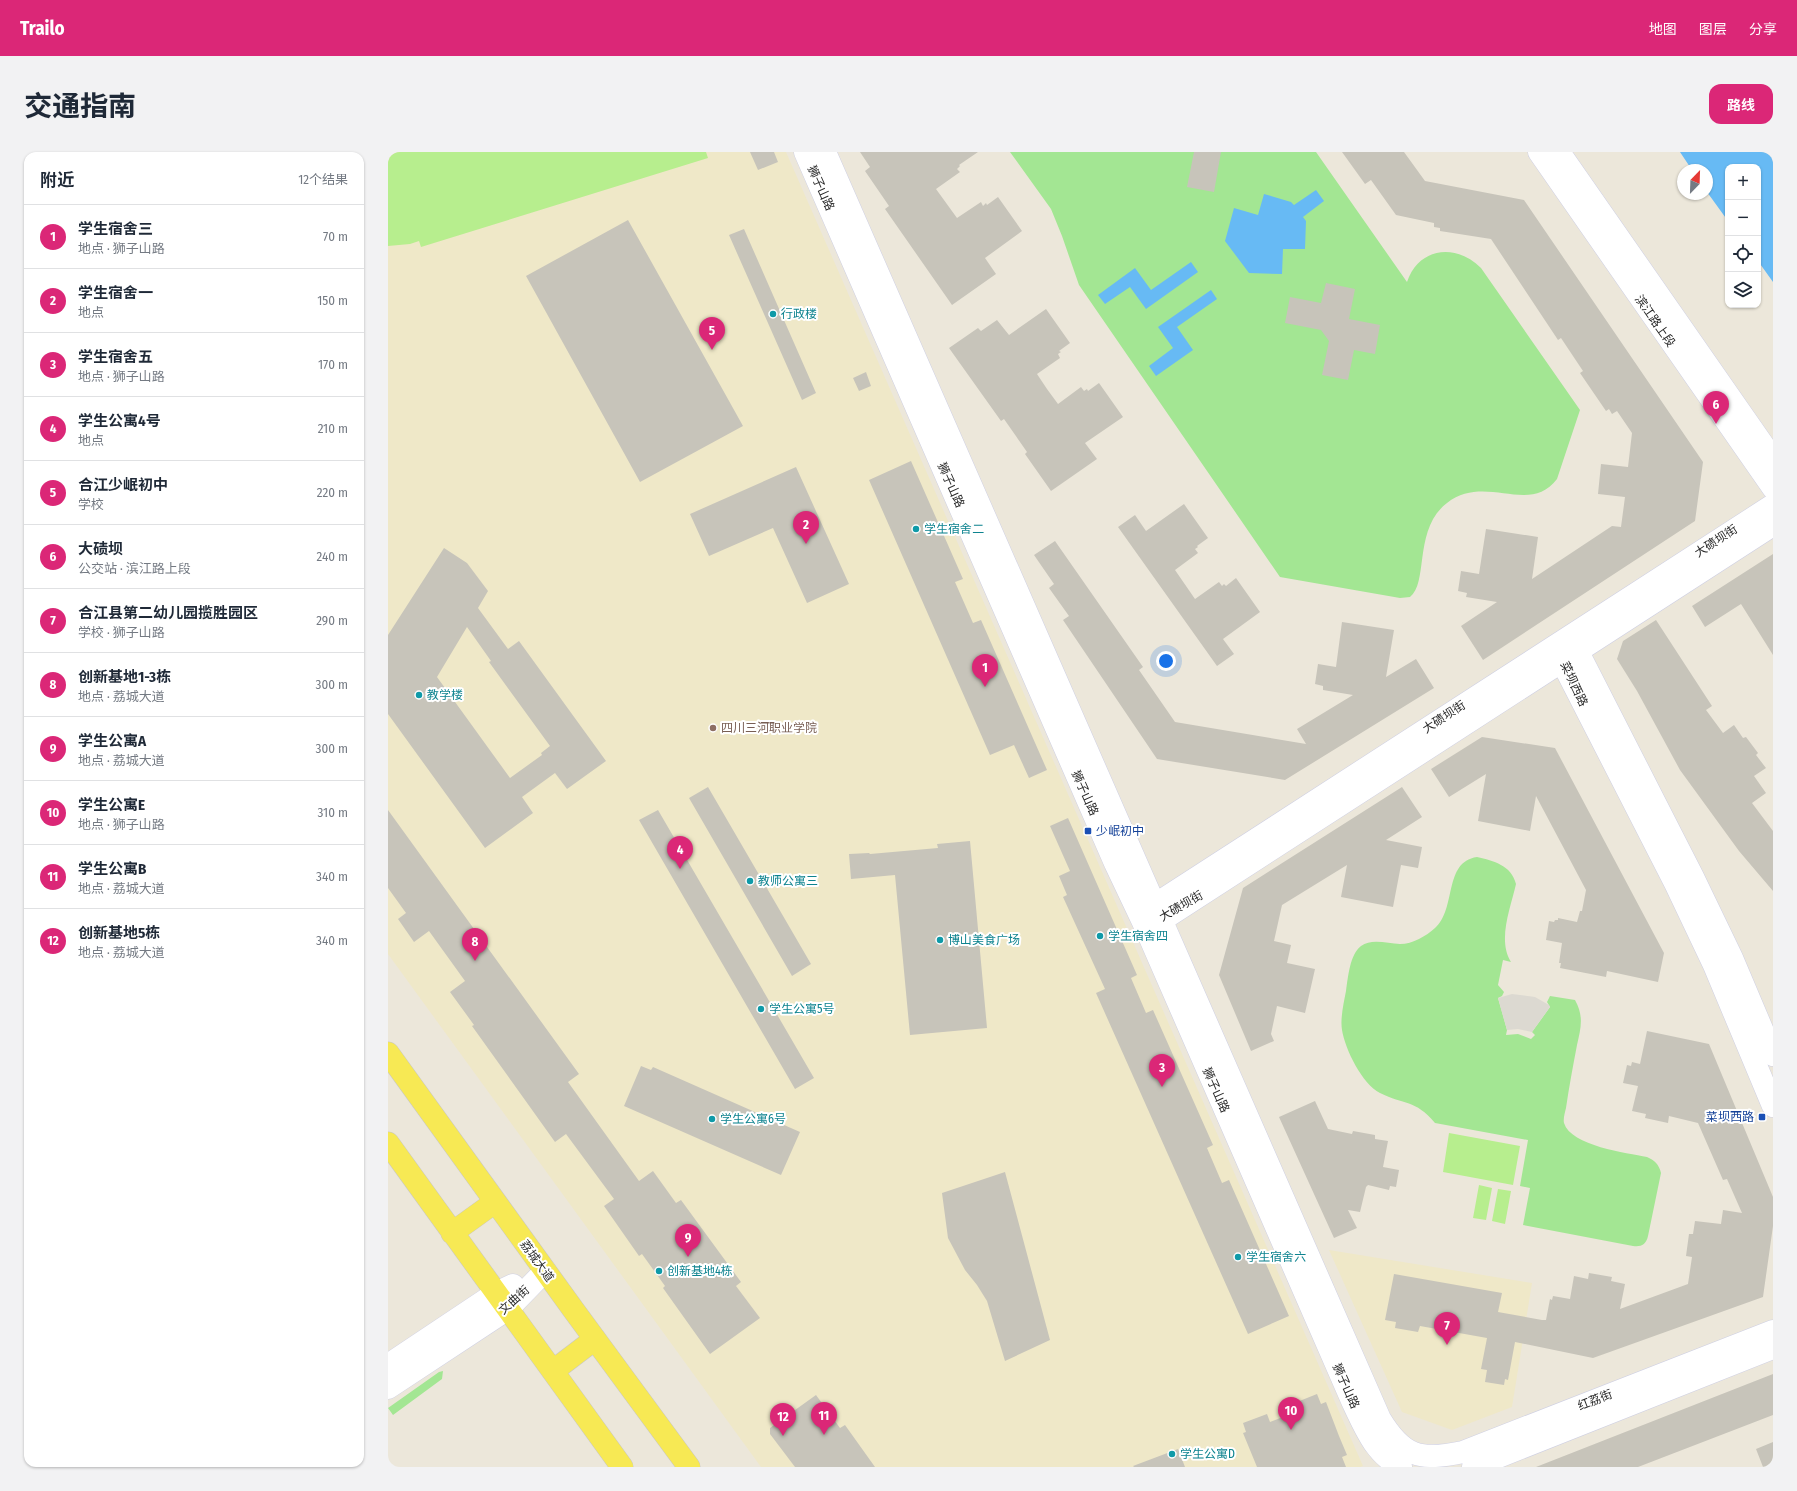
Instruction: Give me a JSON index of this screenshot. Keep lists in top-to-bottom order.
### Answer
{
  "streets": {
    "main road": ["荔城大道"],
    "street": [
      "狮子山路",
      "滨江路上段",
      "大碛坝街",
      "菜坝西路",
      "文曲街",
      "红荔街"
    ]
  },
  "crossings": [
    ["狮子山路", "大碛坝街"],
    ["狮子山路", "红荔街"],
    ["大碛坝街", "菜坝西路"],
    ["荔城大道", "文曲街"]
  ],
  "places": {
    "other": [
      "行政楼",
      "学生宿舍二",
      "教学楼",
      "四川三河职业学院",
      "教师公寓三",
      "学生宿舍四",
      "博山美食广场",
      "学生公寓5号",
      "学生公寓6号",
      "学生宿舍六",
      "创新基地4栋",
      "学生公寓D"
    ],
    "transit": ["少岷初中", "菜坝西路"]
  },
  "north": "top right",
  "page": {
    "header": "Trailo",
    "nav": ["地图", "图层", "分享"],
    "title": "交通指南",
    "buttons": "路线",
    "heading": ["附近", "12个结果"],
    "map_buttons": ["+", "−"],
    "list": [
      {
        "mark": "1",
        "name": "学生宿舍三",
        "note": "地点 · 狮子山路",
        "value": "70 m"
      },
      {
        "mark": "2",
        "name": "学生宿舍一",
        "note": "地点",
        "value": "150 m"
      },
      {
        "mark": "3",
        "name": "学生宿舍五",
        "note": "地点 · 狮子山路",
        "value": "170 m"
      },
      {
        "mark": "4",
        "name": "学生公寓4号",
        "note": "地点",
        "value": "210 m"
      },
      {
        "mark": "5",
        "name": "合江少岷初中",
        "note": "学校",
        "value": "220 m"
      },
      {
        "mark": "6",
        "name": "大碛坝",
        "note": "公交站 · 滨江路上段",
        "value": "240 m"
      },
      {
        "mark": "7",
        "name": "合江县第二幼儿园揽胜园区",
        "note": "学校 · 狮子山路",
        "value": "290 m"
      },
      {
        "mark": "8",
        "name": "创新基地1-3栋",
        "note": "地点 · 荔城大道",
        "value": "300 m"
      },
      {
        "mark": "9",
        "name": "学生公寓A",
        "note": "地点 · 荔城大道",
        "value": "300 m"
      },
      {
        "mark": "10",
        "name": "学生公寓E",
        "note": "地点 · 狮子山路",
        "value": "310 m"
      },
      {
        "mark": "11",
        "name": "学生公寓B",
        "note": "地点 · 荔城大道",
        "value": "340 m"
      },
      {
        "mark": "12",
        "name": "创新基地5栋",
        "note": "地点 · 荔城大道",
        "value": "340 m"
      }
    ],
    "pins": [
      "5",
      "6",
      "2",
      "1",
      "4",
      "8",
      "3",
      "9",
      "7",
      "10",
      "11",
      "12"
    ]
  }
}
